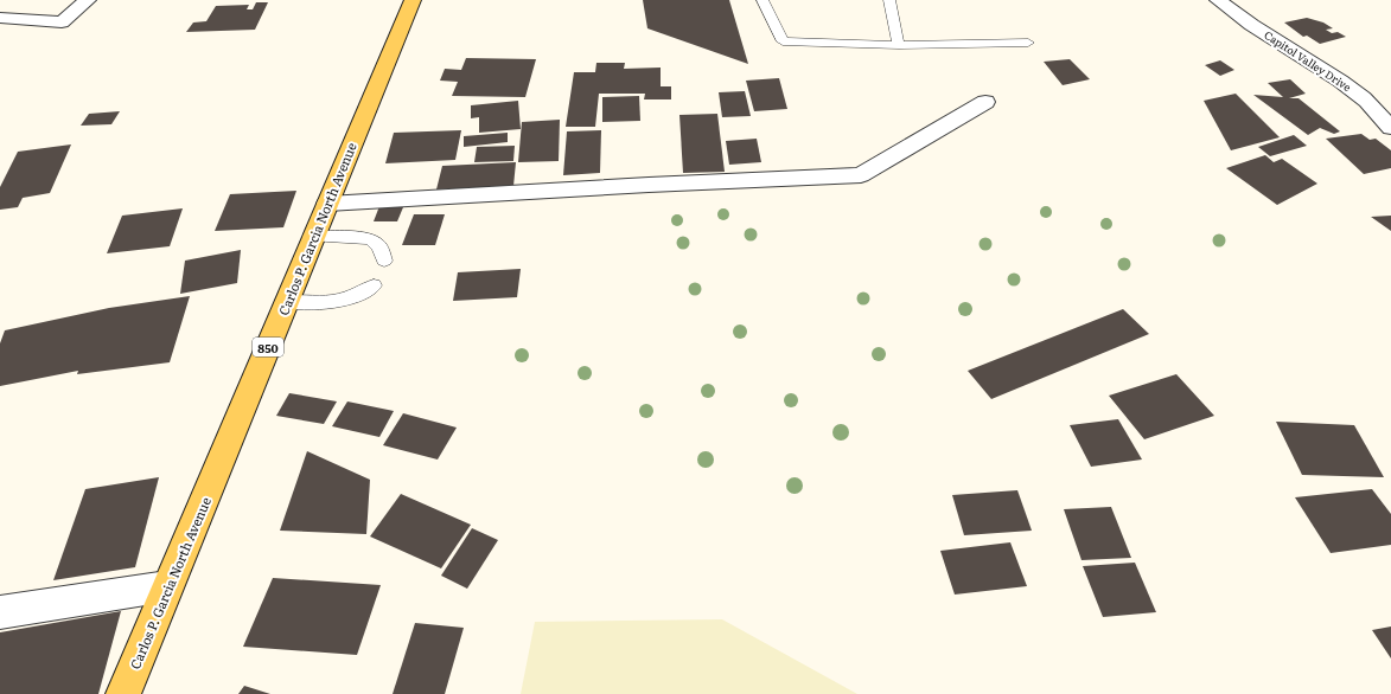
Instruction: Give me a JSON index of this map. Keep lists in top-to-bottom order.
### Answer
{
  "streets": {
    "main road": ["Carlos P. Garcia North Avenue", "850"],
    "street": ["Capitol Valley Drive"]
  }
}
